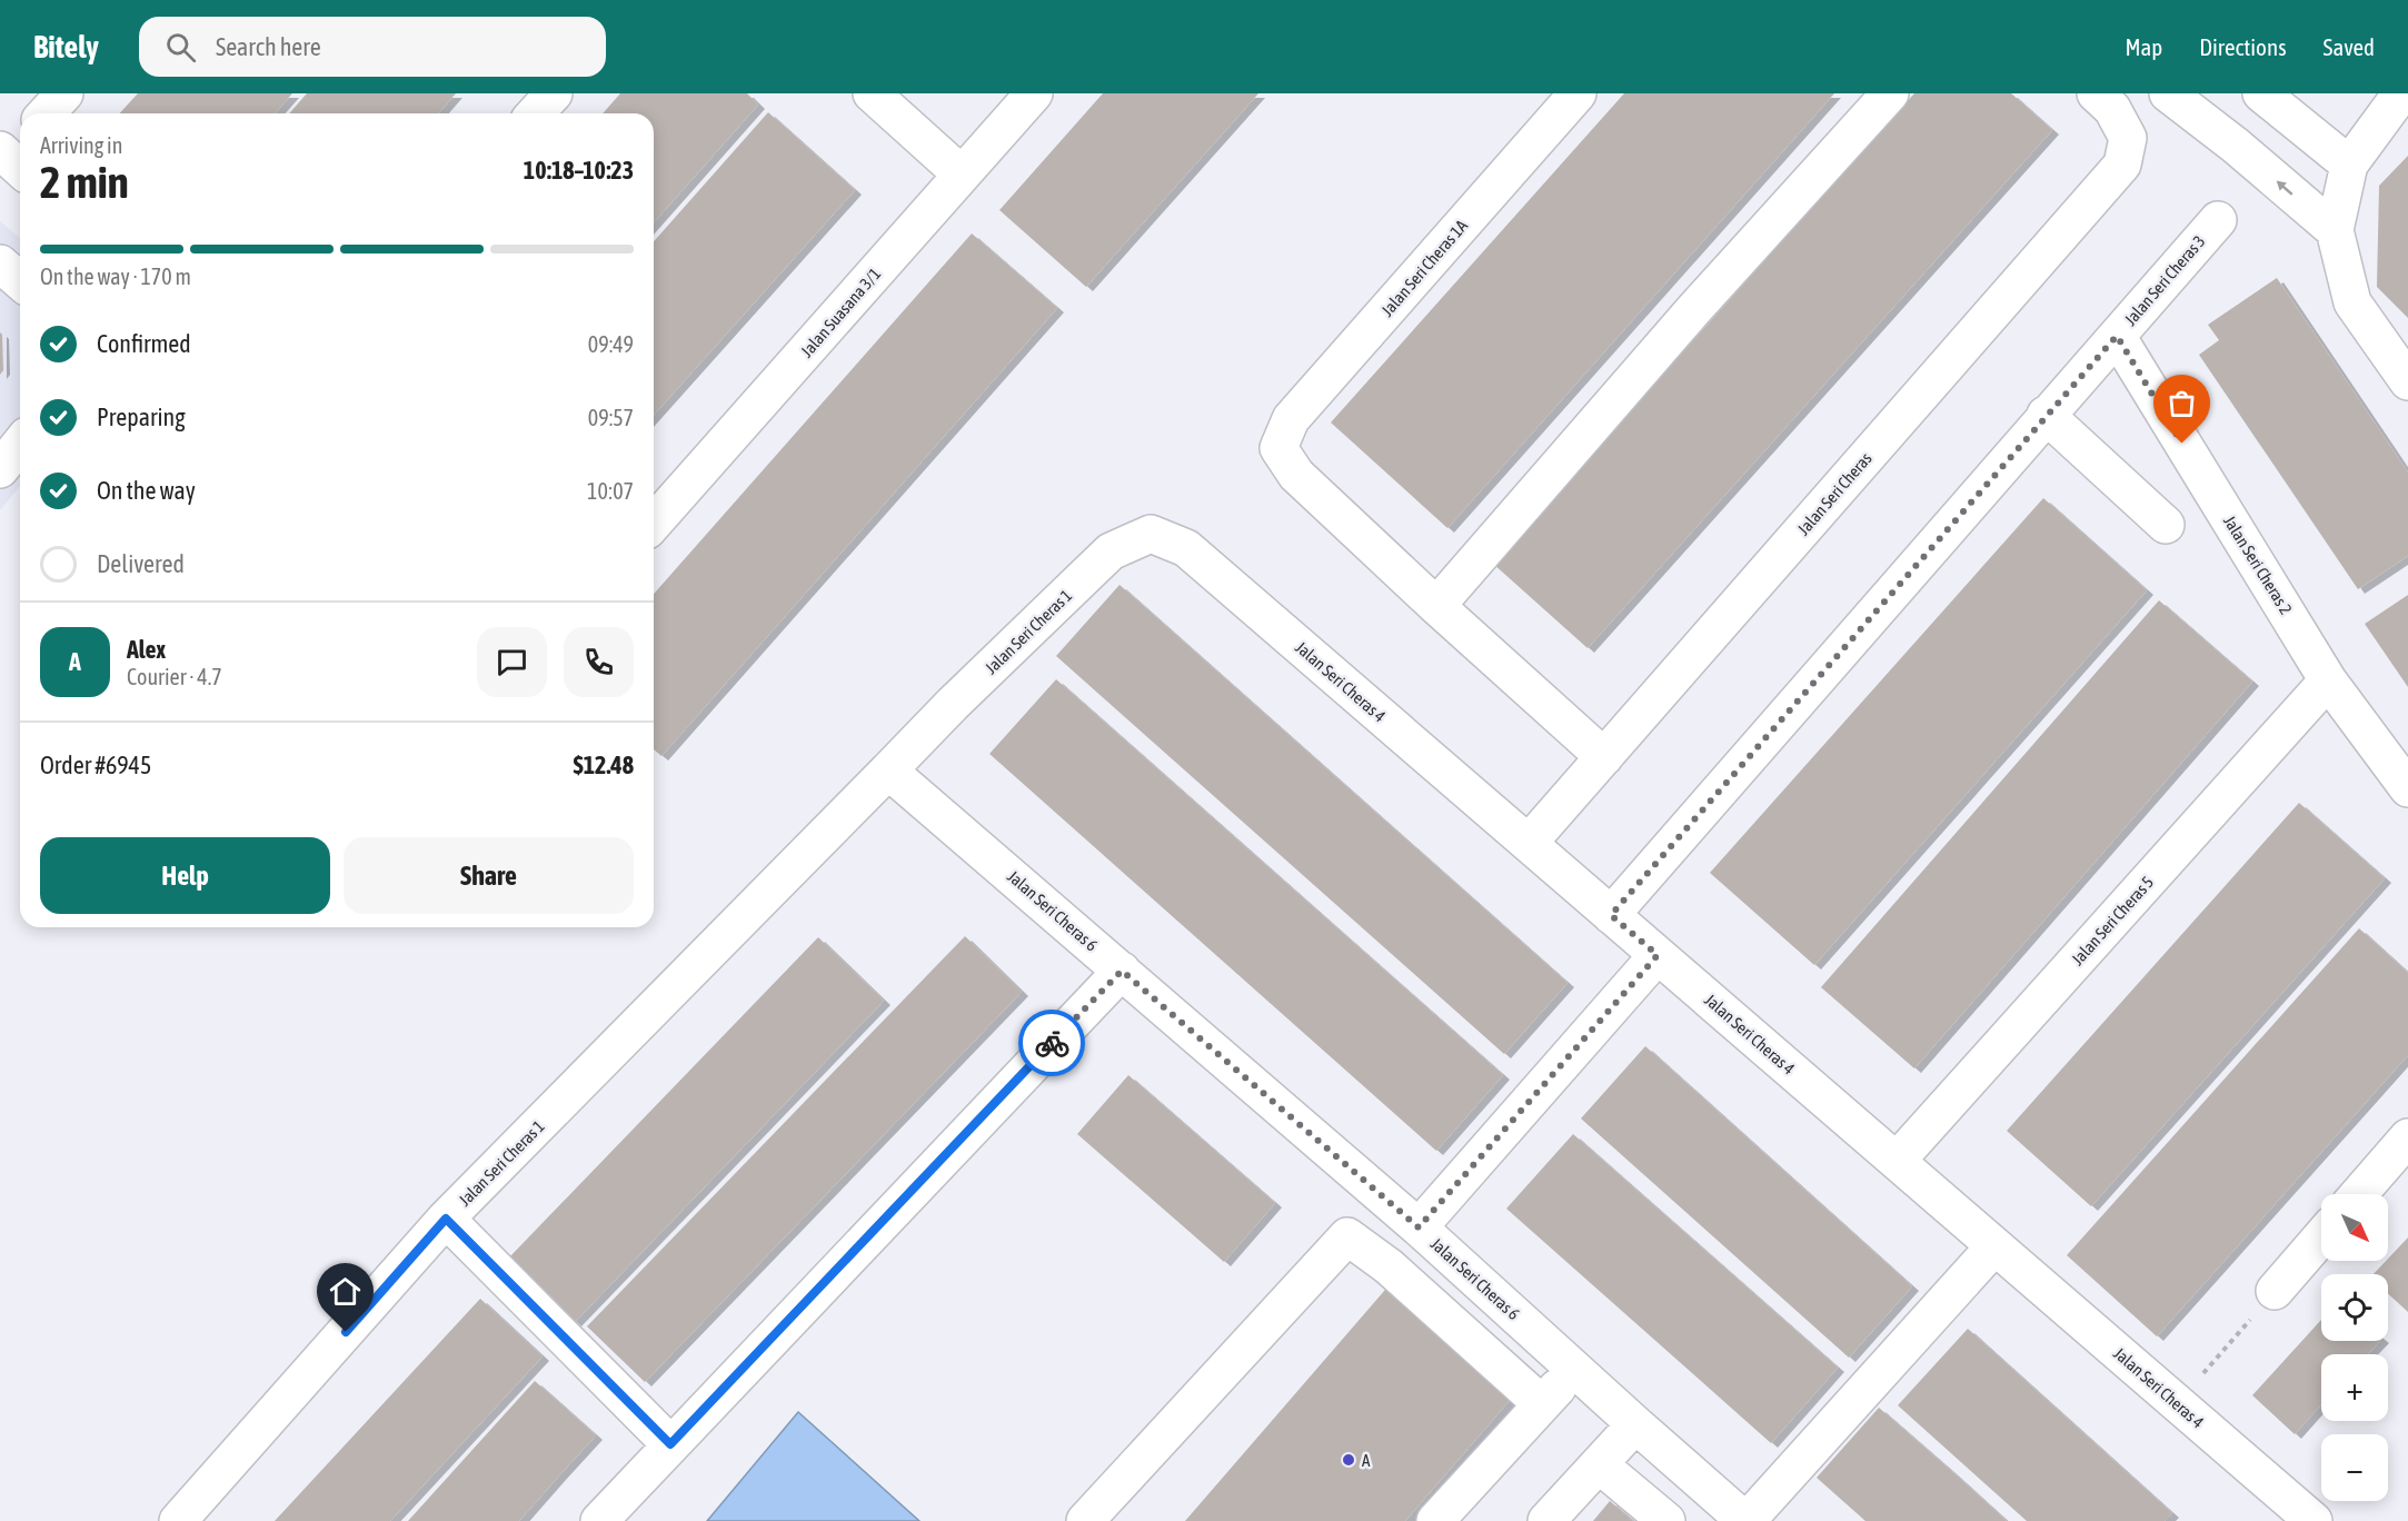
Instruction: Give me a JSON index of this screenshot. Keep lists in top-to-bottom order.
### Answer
{
  "streets": {
    "street": [
      "Jalan Seri Cheras 1A",
      "Jalan Seri Cheras 3",
      "Jalan Suasana 3/1",
      "Jalan Seri Cheras",
      "Jalan Seri Cheras 2",
      "Jalan Seri Cheras 1",
      "Jalan Seri Cheras 4",
      "Jalan Seri Cheras 6",
      "Jalan Seri Cheras 5"
    ]
  },
  "crossings": [
    ["Jalan Seri Cheras 3", "Jalan Seri Cheras 2"],
    ["Jalan Seri Cheras 3", "Jalan Seri Cheras 4"],
    ["Jalan Seri Cheras", "Jalan Seri Cheras 4"],
    ["Jalan Seri Cheras 2", "Jalan Seri Cheras 5"],
    ["Jalan Seri Cheras 1", "Jalan Seri Cheras 4"],
    ["Jalan Seri Cheras 1", "Jalan Seri Cheras 6"],
    ["Jalan Seri Cheras 4", "Jalan Seri Cheras 5"]
  ],
  "places": ["A"],
  "north": "bottom right",
  "page": {
    "header": "Bitely",
    "search": "Search here",
    "nav": ["Map", "Directions", "Saved"],
    "heading": ["2 min", "Arriving in", "10:18–10:23"],
    "panel": [
      "Alex",
      "Courier · 4.7",
      "Order #6945",
      "$12.48"
    ],
    "bar": "On the way · 170 m",
    "list": [
      ["Confirmed", "09:49"],
      ["Preparing", "09:57"],
      ["On the way", "10:07"],
      "Delivered"
    ],
    "round": "A",
    "buttons": ["Help", "Share"],
    "map_buttons": ["+", "−"]
  }
}
